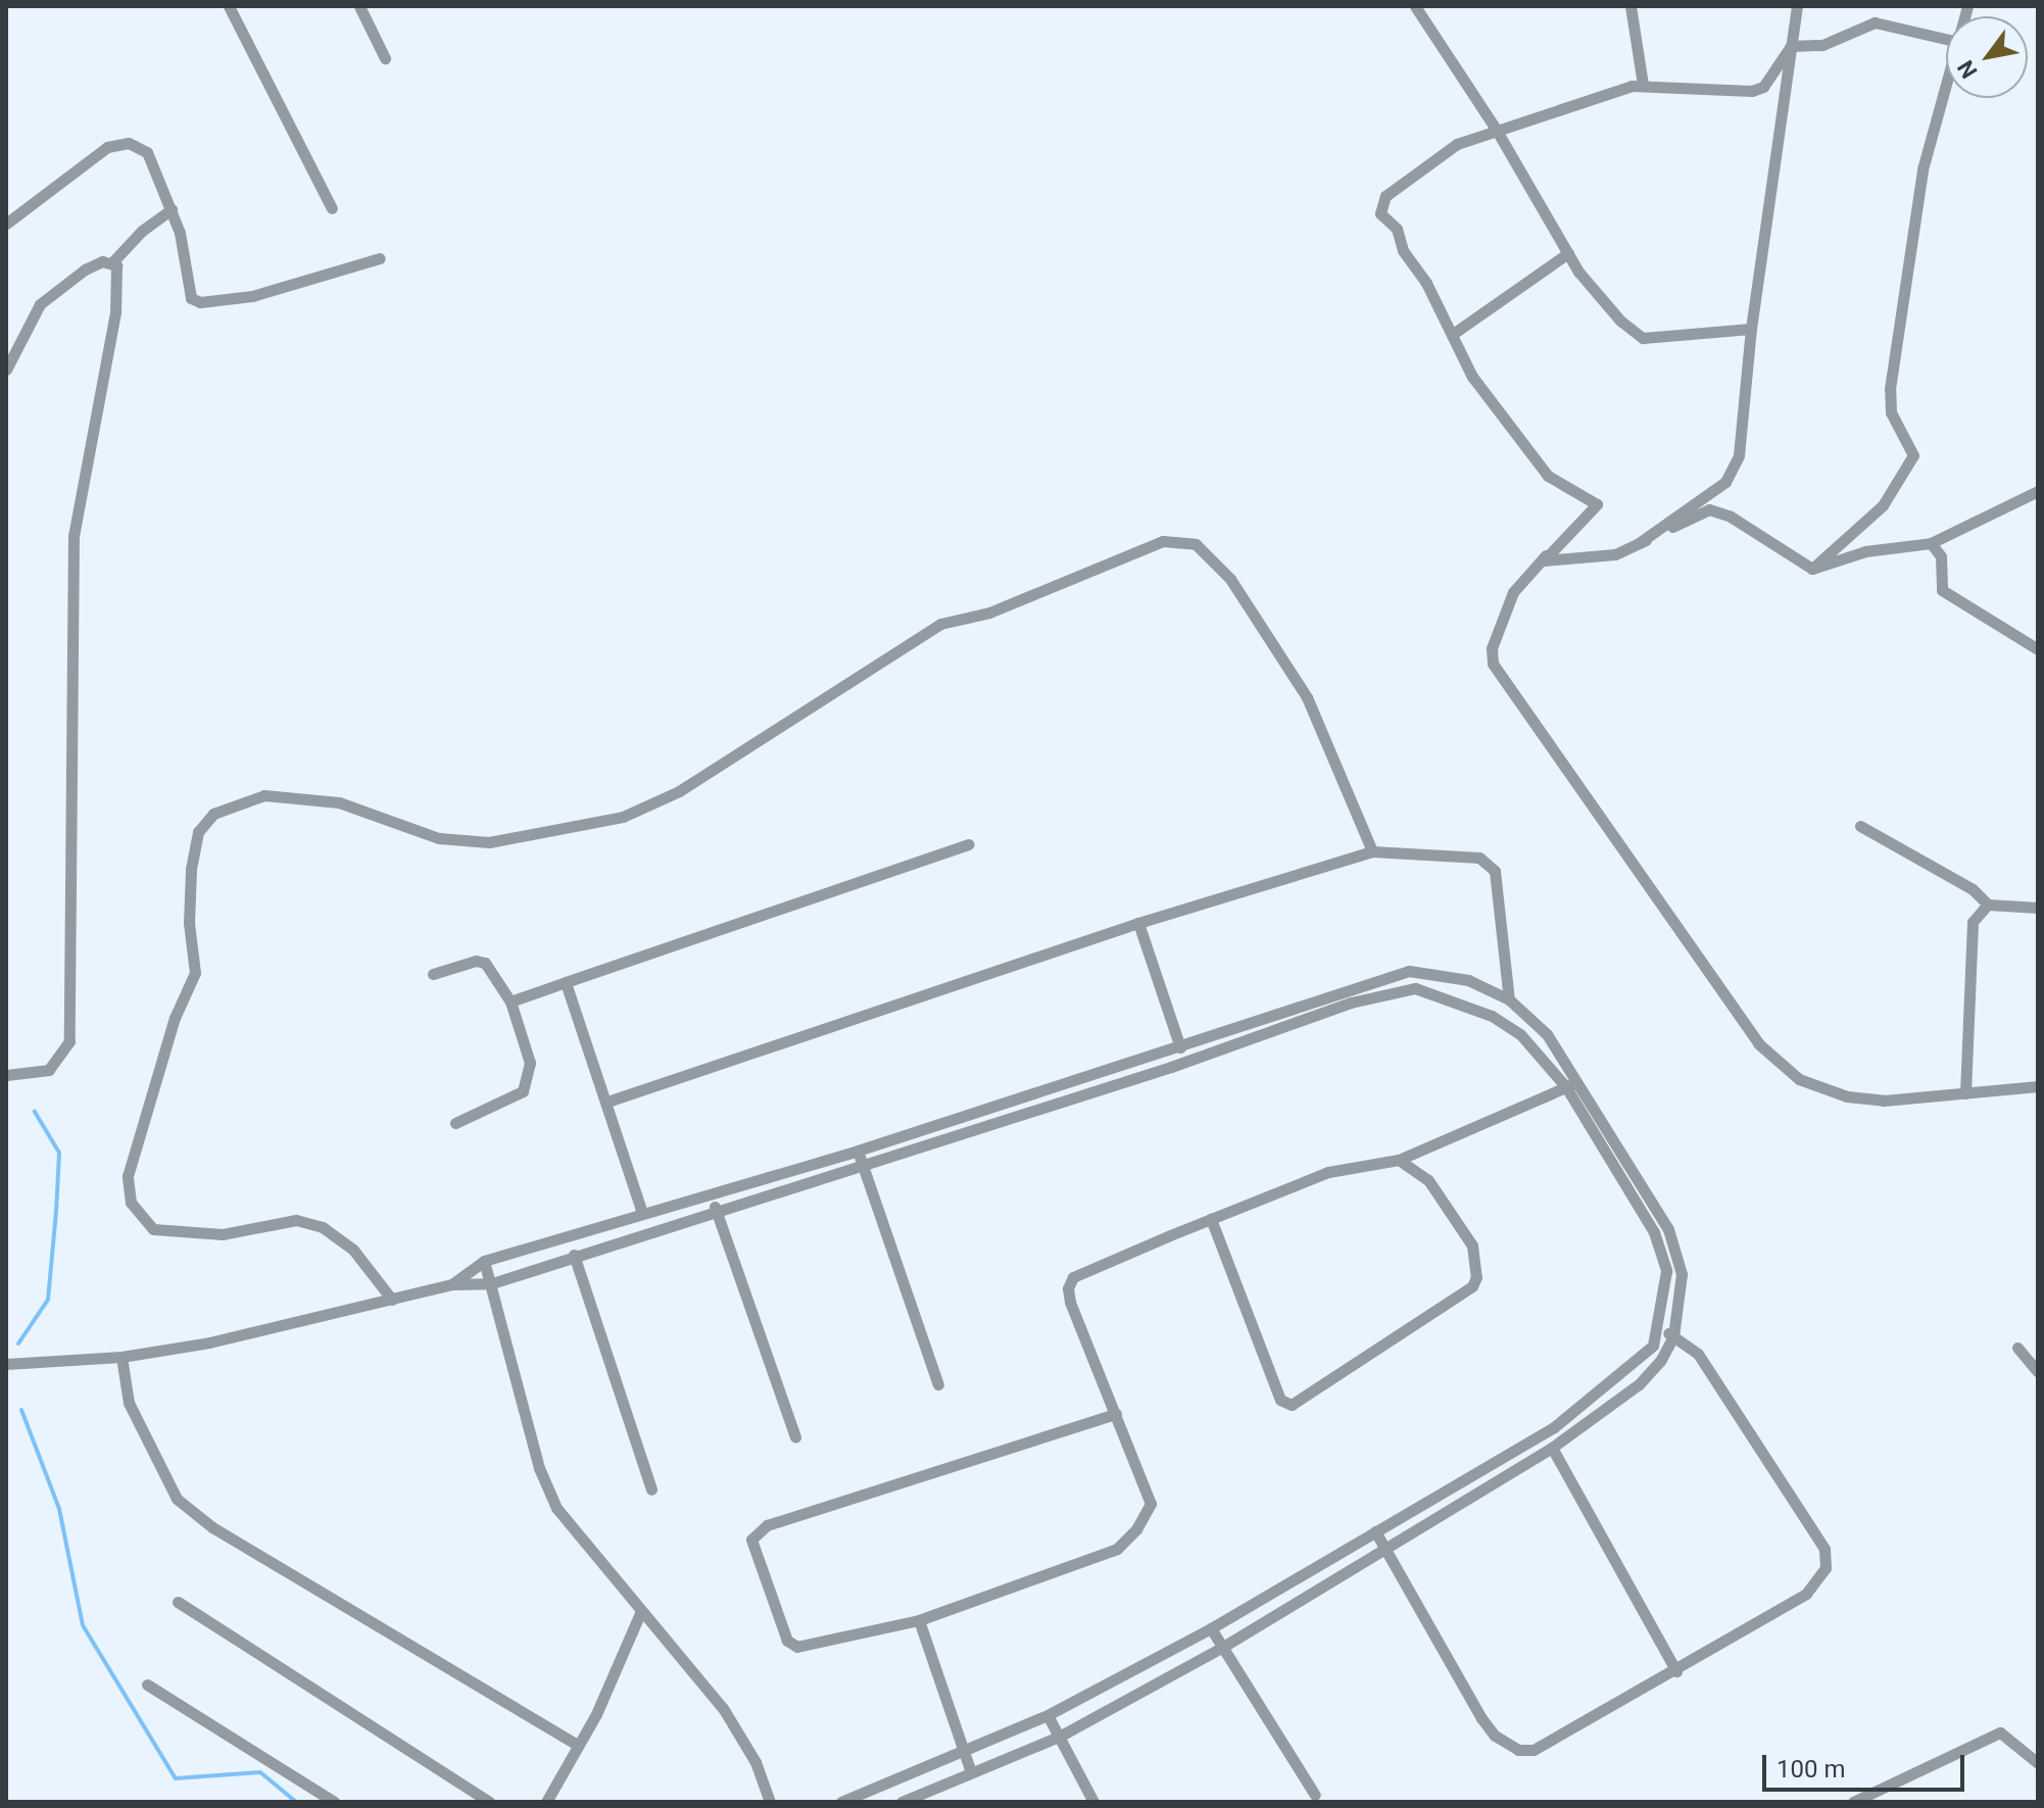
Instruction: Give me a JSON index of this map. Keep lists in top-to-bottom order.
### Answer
{
  "scale_bar": "100 m",
  "north": "bottom left"
}
